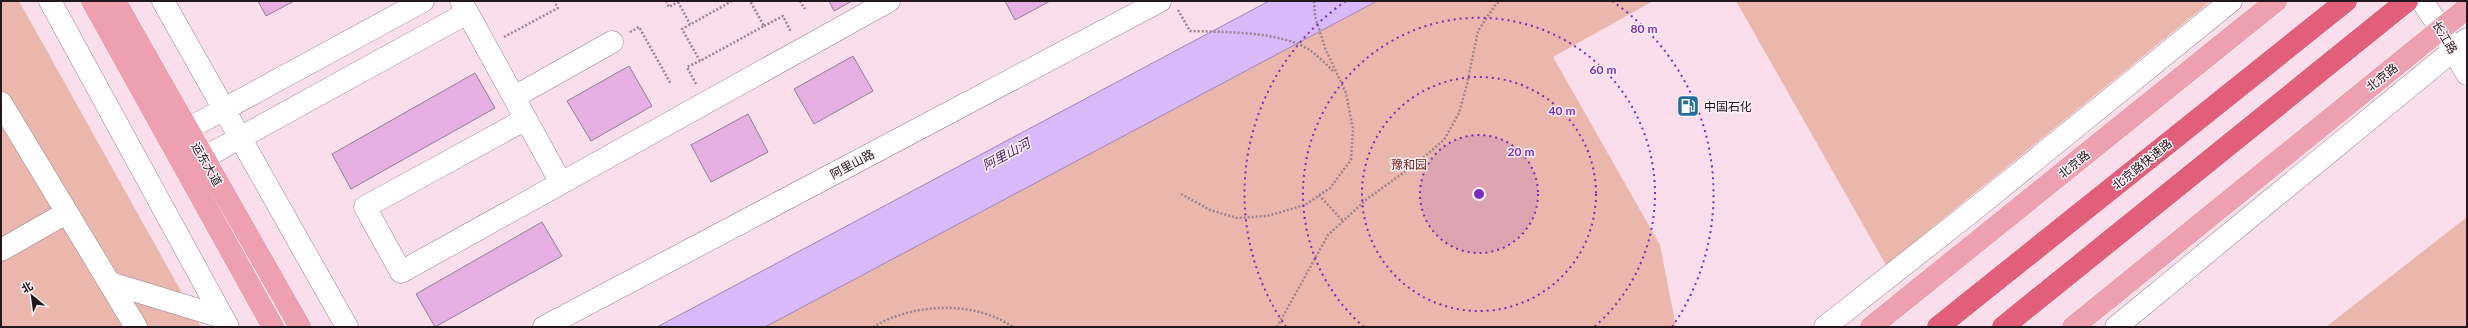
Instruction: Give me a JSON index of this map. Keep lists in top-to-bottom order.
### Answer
{
  "streets": {
    "highway": ["北京路快速路"],
    "main road": ["北京路", "运东大道"],
    "street": ["长江路", "阿里山路"]
  },
  "crossings": [
    ["长江路", "北京路"]
  ],
  "water": ["阿里山河"],
  "parks": ["豫和园"],
  "places": {
    "fuel station": ["中国石化"]
  },
  "north": "top left",
  "rings": [
    "80 m",
    "60 m",
    "40 m",
    "20 m"
  ]
}
